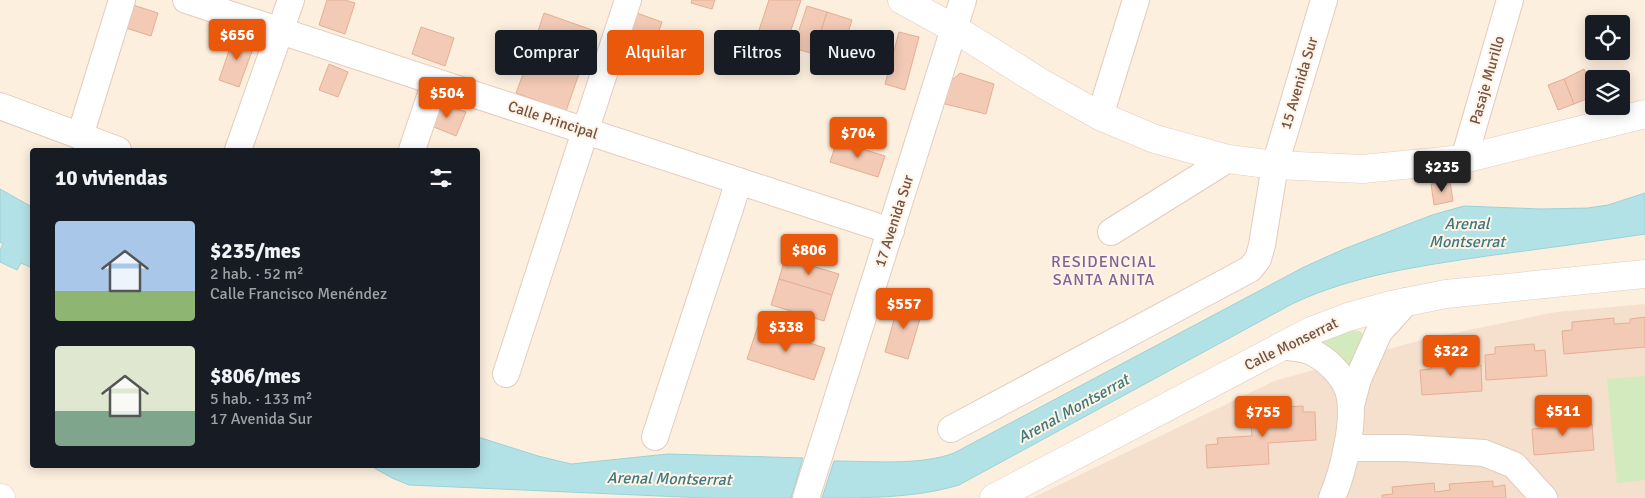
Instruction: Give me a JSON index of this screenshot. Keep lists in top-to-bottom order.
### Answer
{
  "streets": {
    "street": [
      "Pasaje Murillo",
      "15 Avenida Sur",
      "Calle Principal",
      "17 Avenida Sur",
      "Calle Monserrat"
    ]
  },
  "crossings": [
    ["Calle Principal", "17 Avenida Sur"]
  ],
  "districts": ["RESIDENCIAL SANTA ANITA"],
  "water": ["Arenal Montserrat"],
  "page": {
    "price": [
      "$656",
      "$504",
      "$704",
      "$235",
      "$806",
      "$557",
      "$338",
      "$322",
      "$511",
      "$755"
    ],
    "chip": [
      "Comprar",
      "Alquilar",
      "Filtros",
      "Nuevo"
    ],
    "heading": "10 viviendas",
    "list": [
      {
        "name": "$235/mes",
        "note": "2 hab. · 52 m² · Calle Francisco Menéndez"
      },
      {
        "name": "$806/mes",
        "note": "5 hab. · 133 m² · 17 Avenida Sur"
      }
    ]
  }
}
